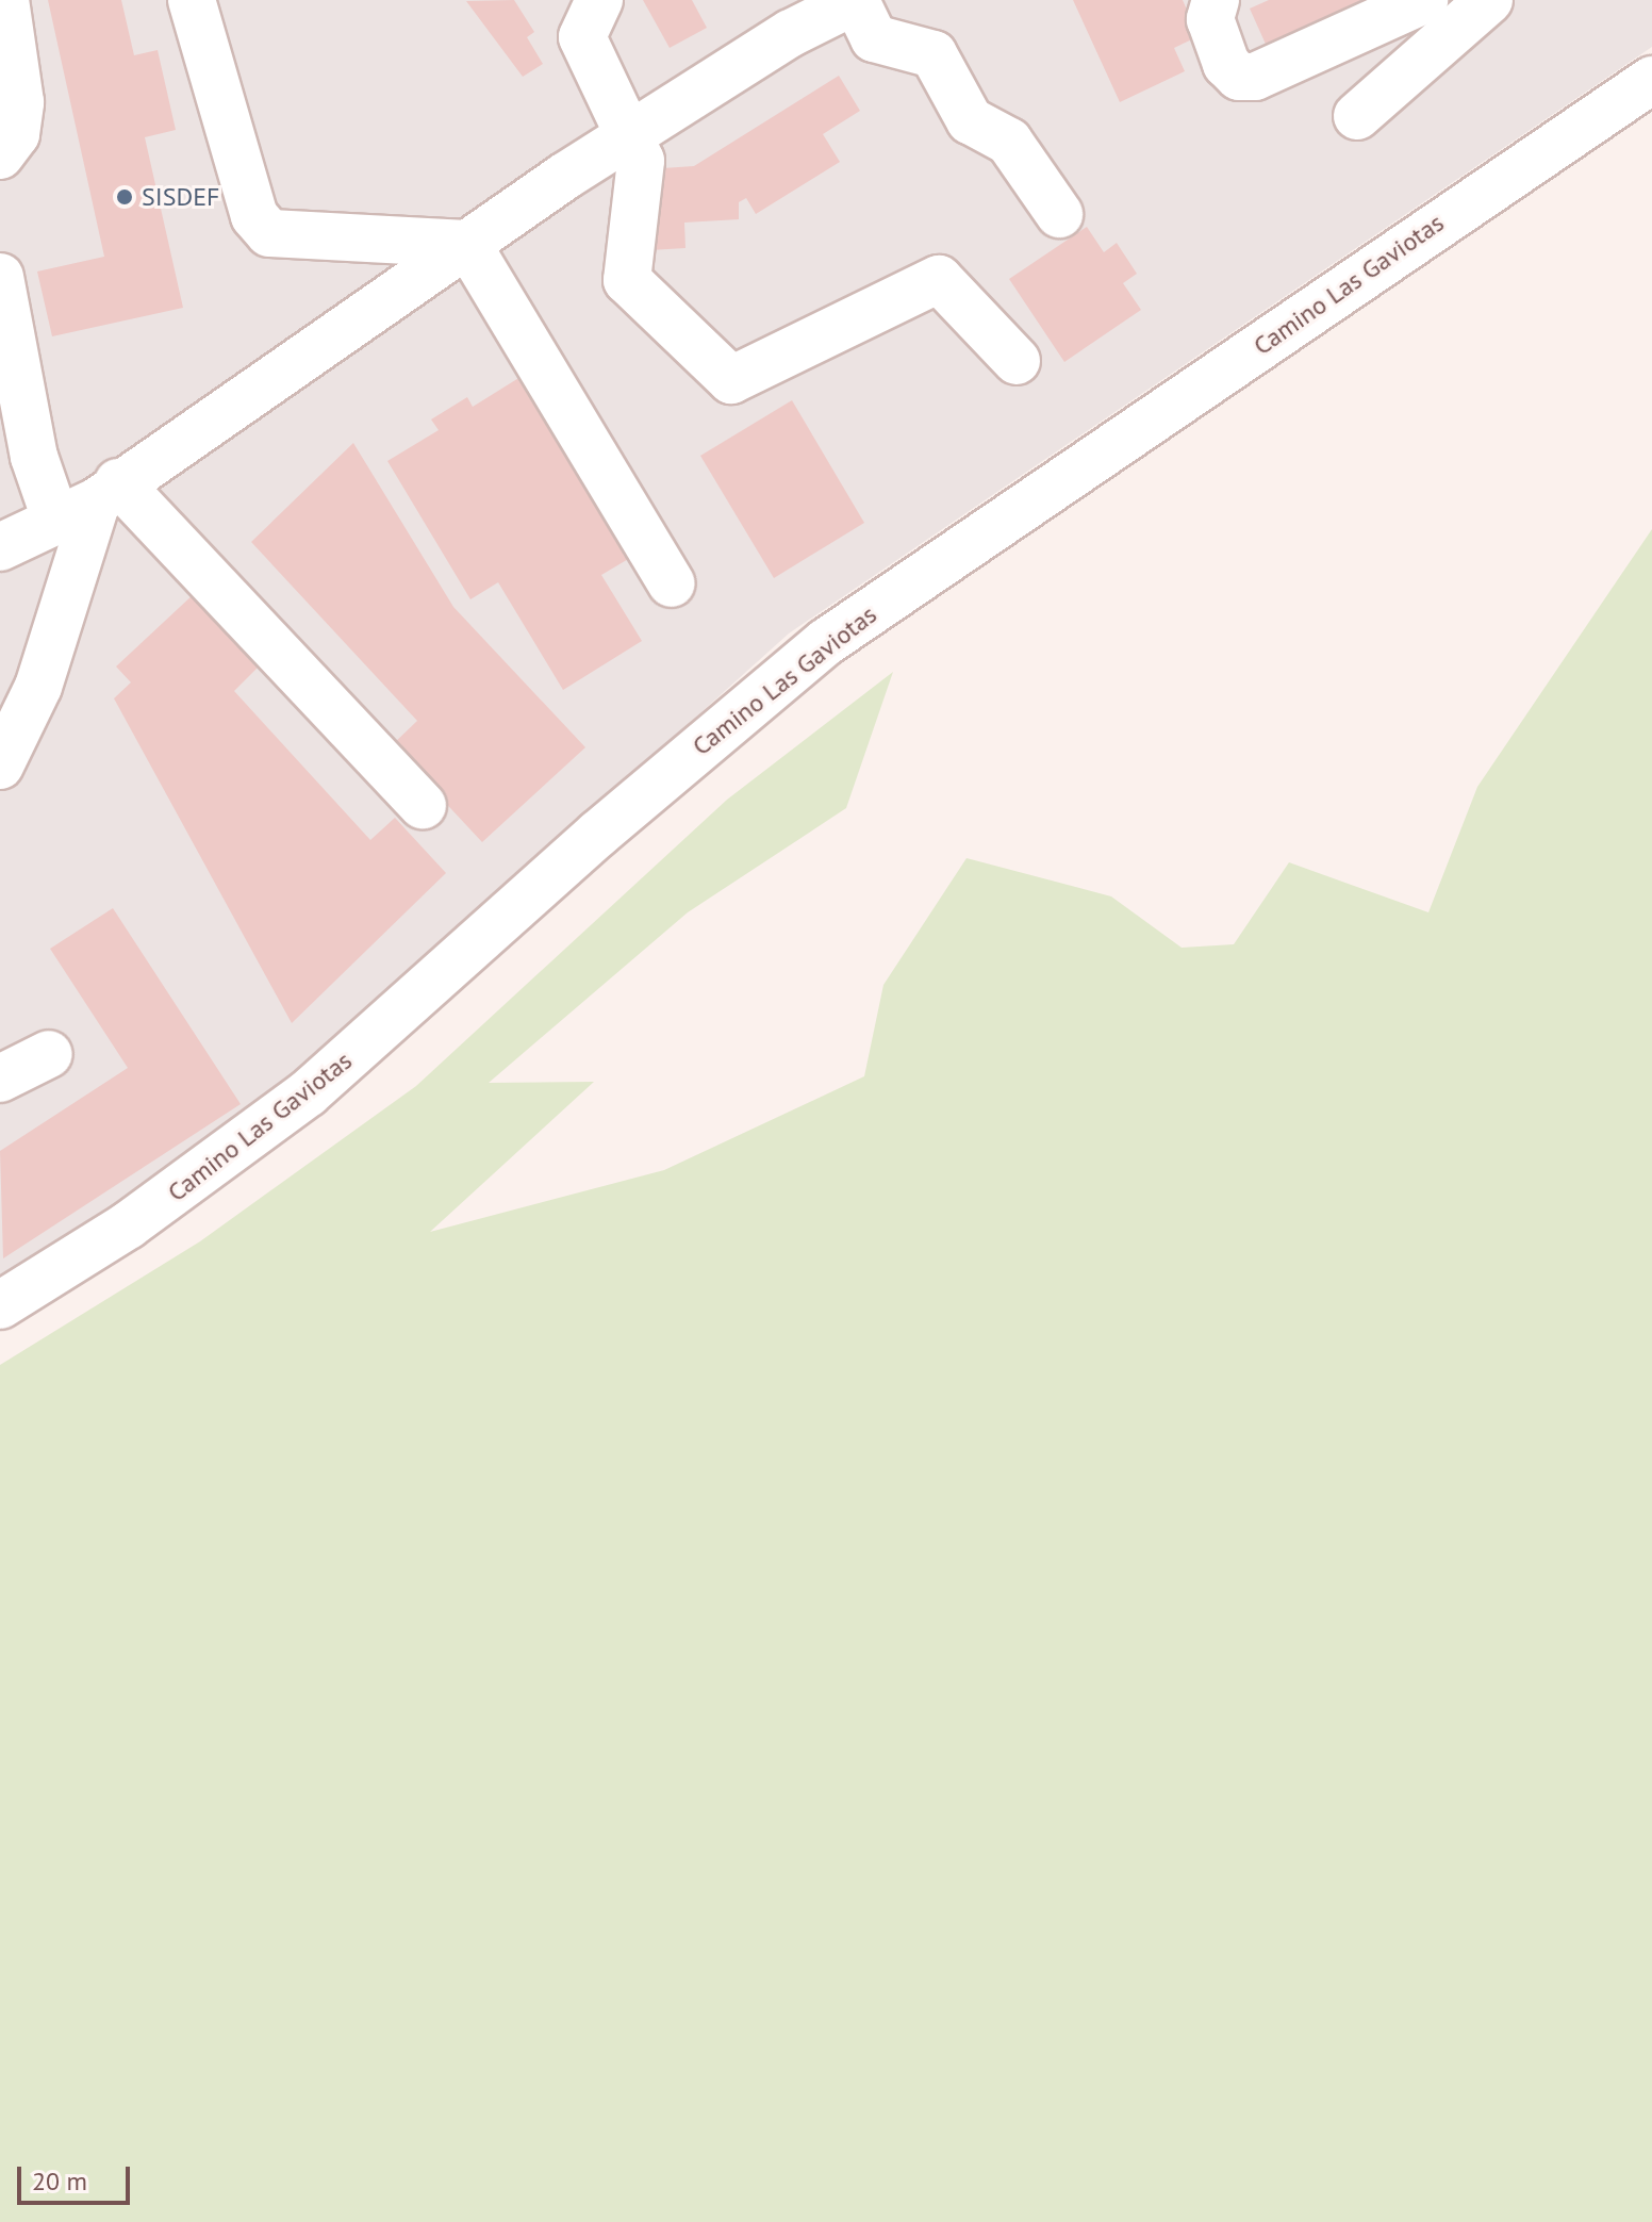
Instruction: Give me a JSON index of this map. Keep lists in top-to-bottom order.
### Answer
{
  "streets": {
    "street": ["Camino Las Gaviotas"]
  },
  "places": ["SISDEF"],
  "scale_bar": "20 m"
}
